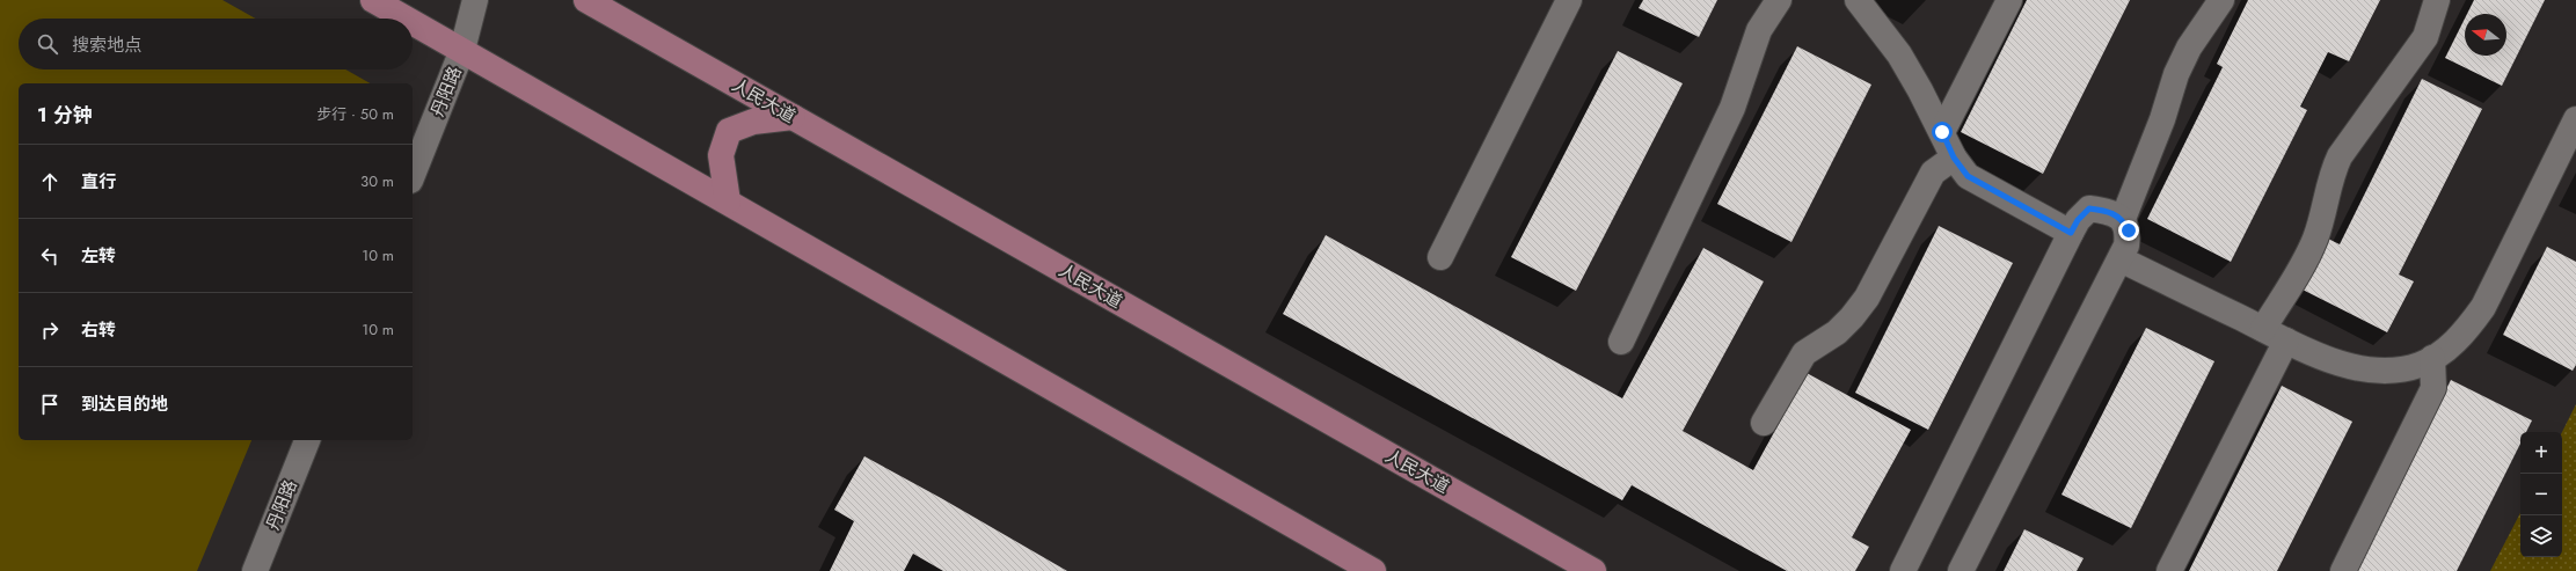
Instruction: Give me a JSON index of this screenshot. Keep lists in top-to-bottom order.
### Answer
{
  "streets": {
    "main road": ["人民大道"],
    "street": ["丹阳路"]
  },
  "north": "left",
  "page": {
    "search": "搜索地点",
    "heading": ["1 分钟", "步行 · 50 m"],
    "list": [
      ["直行", "30 m"],
      ["左转", "10 m"],
      ["右转", "10 m"],
      "到达目的地"
    ],
    "map_buttons": ["+", "−"]
  }
}
